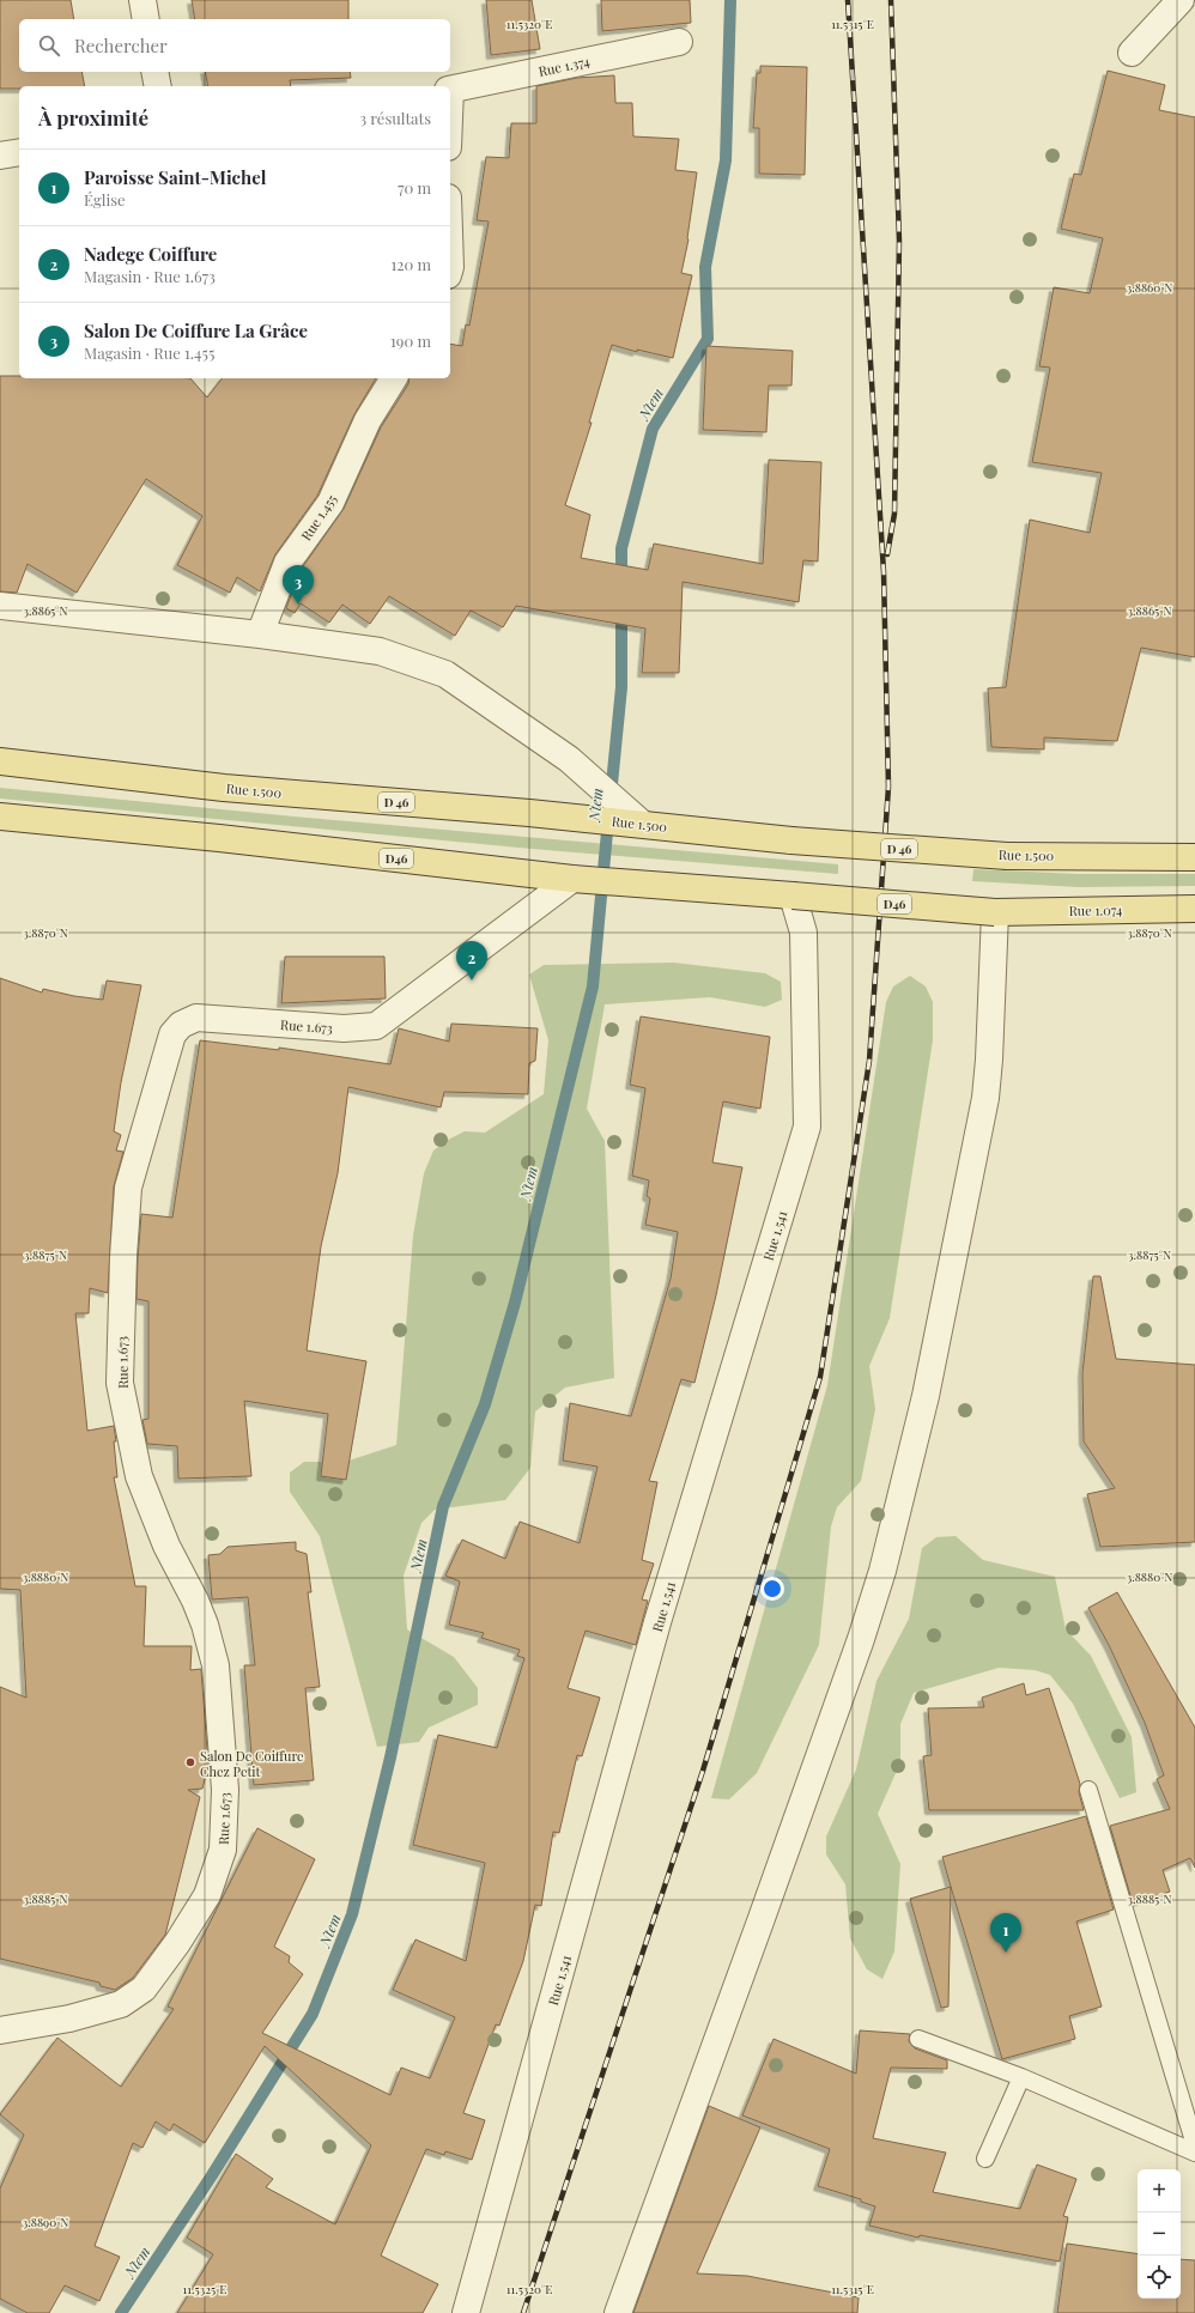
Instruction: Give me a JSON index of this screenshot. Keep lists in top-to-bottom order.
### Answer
{
  "streets": {
    "main road": [
      "Rue 1.500",
      "D 46",
      "D46",
      "Rue 1.074"
    ],
    "street": [
      "Rue 1.374",
      "Rue 1.455",
      "Rue 1.673",
      "Rue 1.541"
    ]
  },
  "crossings": [
    ["D46", "Rue 1.074"],
    ["D46", "Rue 1.673"],
    ["D46", "Rue 1.541"]
  ],
  "water": ["Ntem"],
  "places": ["Salon De Coiffure Chez Petit"],
  "page": {
    "search": "Rechercher",
    "heading": ["À proximité", "3 résultats"],
    "list": [
      {
        "mark": "1",
        "name": "Paroisse Saint-Michel",
        "note": "Église",
        "value": "70 m"
      },
      {
        "mark": "2",
        "name": "Nadege Coiffure",
        "note": "Magasin · Rue 1.673",
        "value": "120 m"
      },
      {
        "mark": "3",
        "name": "Salon De Coiffure La Grâce",
        "note": "Magasin · Rue 1.455",
        "value": "190 m"
      }
    ],
    "pins": ["3", "2", "1"],
    "map_buttons": ["+", "−"]
  },
  "coordinates": [
    "11.5320°E",
    "11.5315°E",
    "3.8860°N",
    "3.8865°N",
    "3.8870°N",
    "3.8875°N",
    "3.8880°N",
    "3.8885°N",
    "3.8890°N",
    "11.5325°E"
  ]
}
